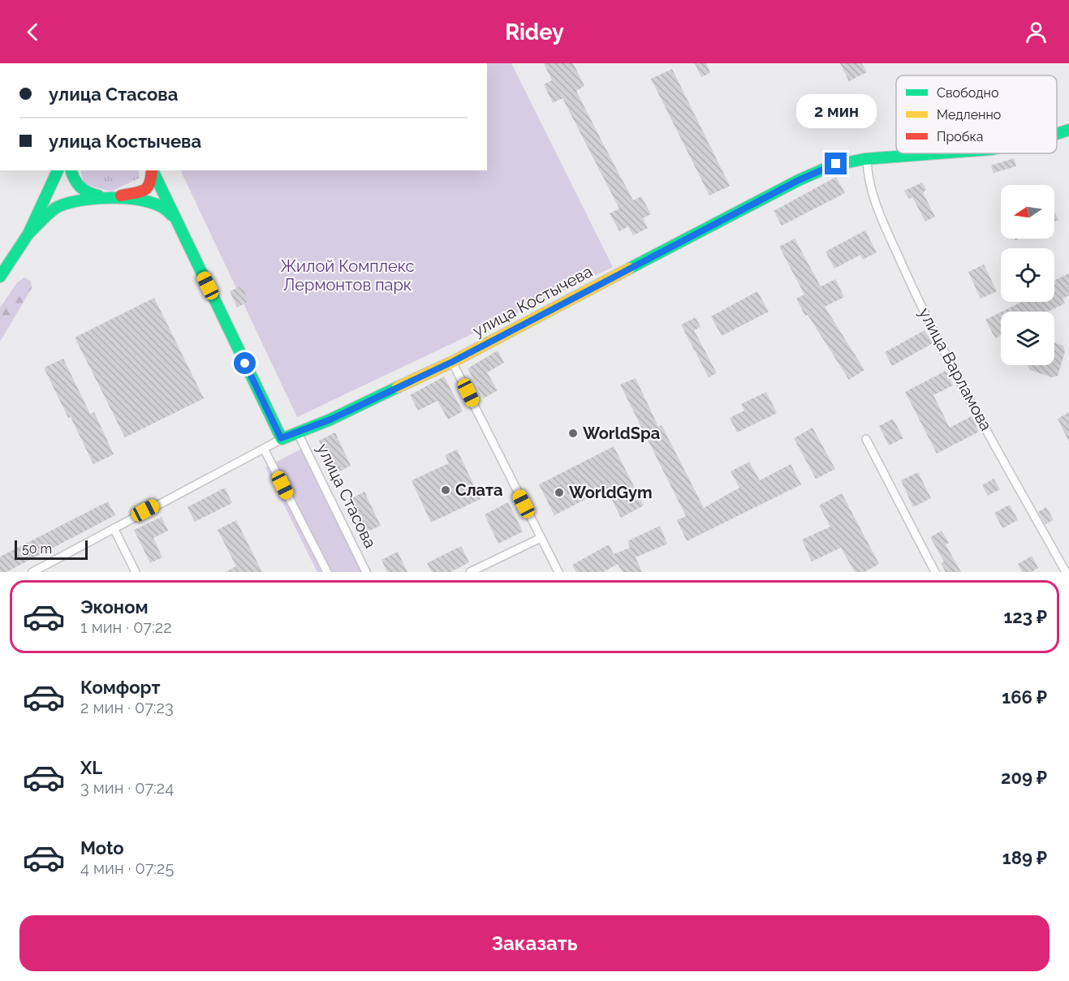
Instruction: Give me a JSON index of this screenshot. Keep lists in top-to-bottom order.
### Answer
{
  "streets": {
    "street": ["улица Костычева", "улица Варламова", "улица Стасова"]
  },
  "crossings": [
    ["улица Костычева", "улица Варламова"],
    ["улица Костычева", "улица Стасова"]
  ],
  "parks": ["Жилой Комплекс Лермонтов парк"],
  "places": ["WorldSpa", "Слата", "WorldGym"],
  "legend": ["Свободно", "Медленно", "Пробка"],
  "scale_bar": "50 m",
  "north": "left",
  "page": {
    "header": "Ridey",
    "banner": ["улица Стасова", "улица Костычева"],
    "bubble": "2 мин",
    "scale": "50 m",
    "list": [
      {
        "name": "Эконом",
        "note": "1 мин · 07:22",
        "value": "123 ₽"
      },
      {
        "name": "Комфорт",
        "note": "2 мин · 07:23",
        "value": "166 ₽"
      },
      {
        "name": "XL",
        "note": "3 мин · 07:24",
        "value": "209 ₽"
      },
      {
        "name": "Moto",
        "note": "4 мин · 07:25",
        "value": "189 ₽"
      }
    ],
    "buttons": "Заказать"
  }
}
